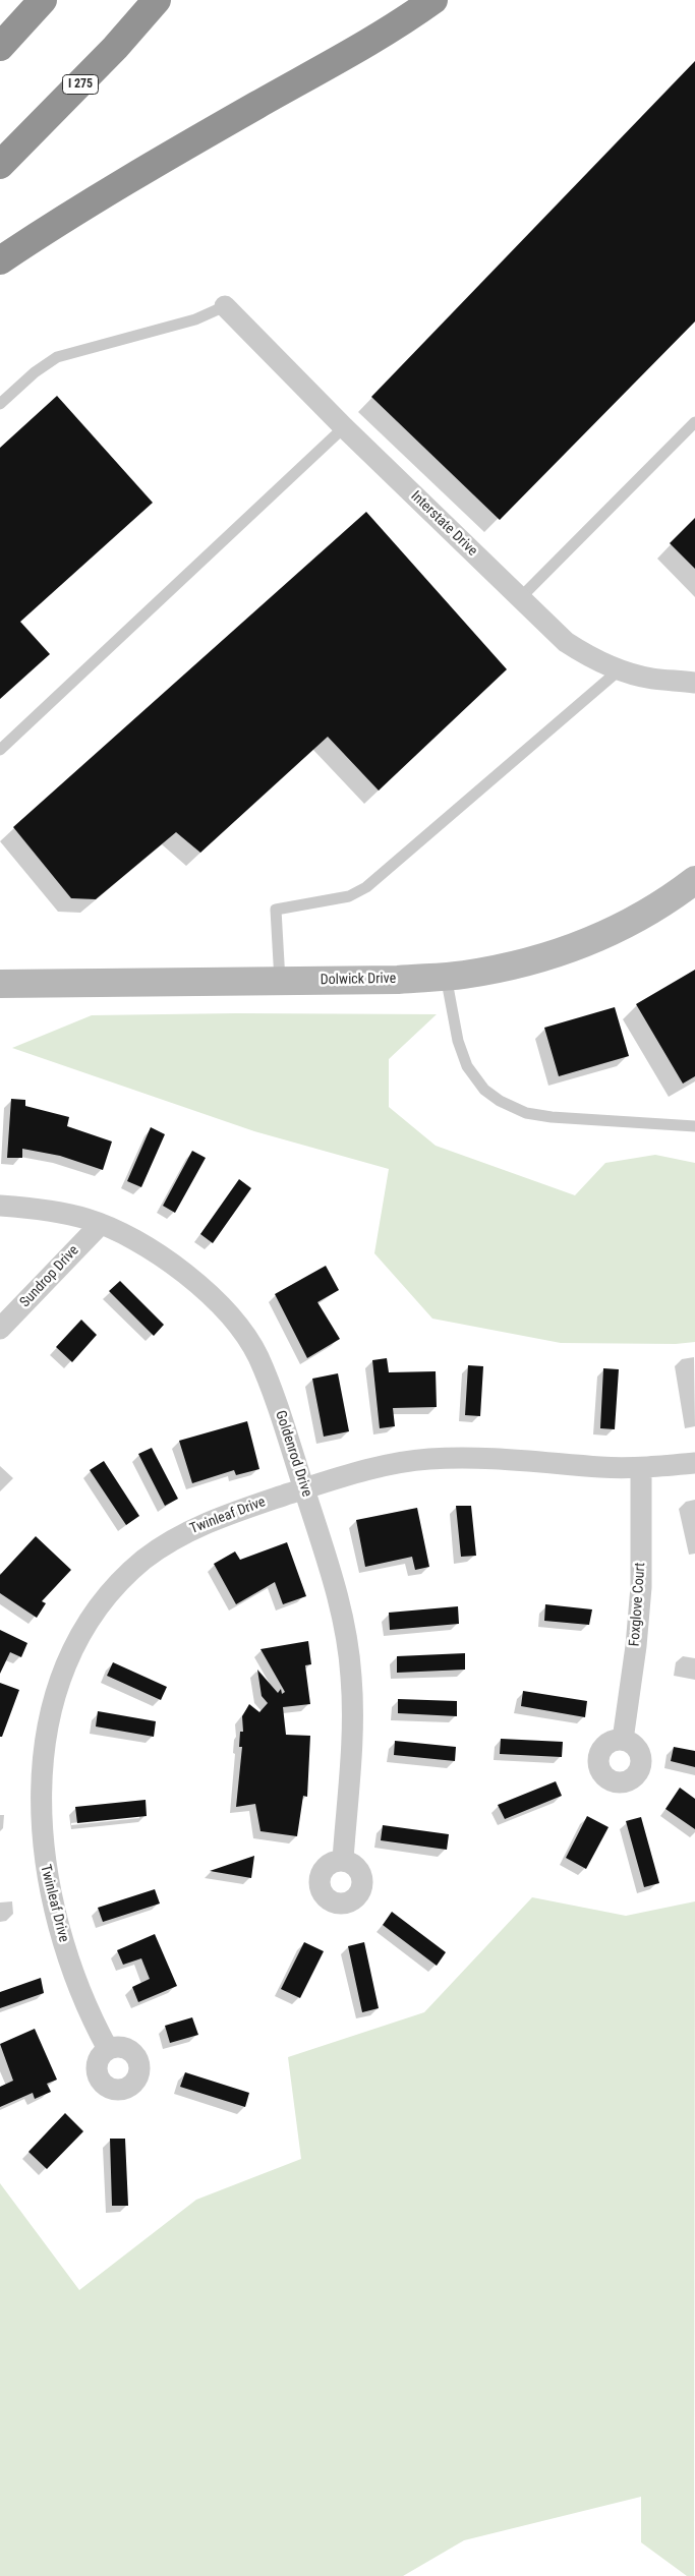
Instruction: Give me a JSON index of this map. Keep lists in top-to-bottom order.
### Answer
{
  "streets": {
    "highway": ["I 275"],
    "main road": ["Dolwick Drive"],
    "street": [
      "Interstate Drive",
      "Sundrop Drive",
      "Goldenrod Drive",
      "Twinleaf Drive",
      "Foxglove Court"
    ]
  },
  "crossings": [
    ["Sundrop Drive", "Goldenrod Drive"],
    ["Goldenrod Drive", "Twinleaf Drive"],
    ["Twinleaf Drive", "Foxglove Court"]
  ]
}
